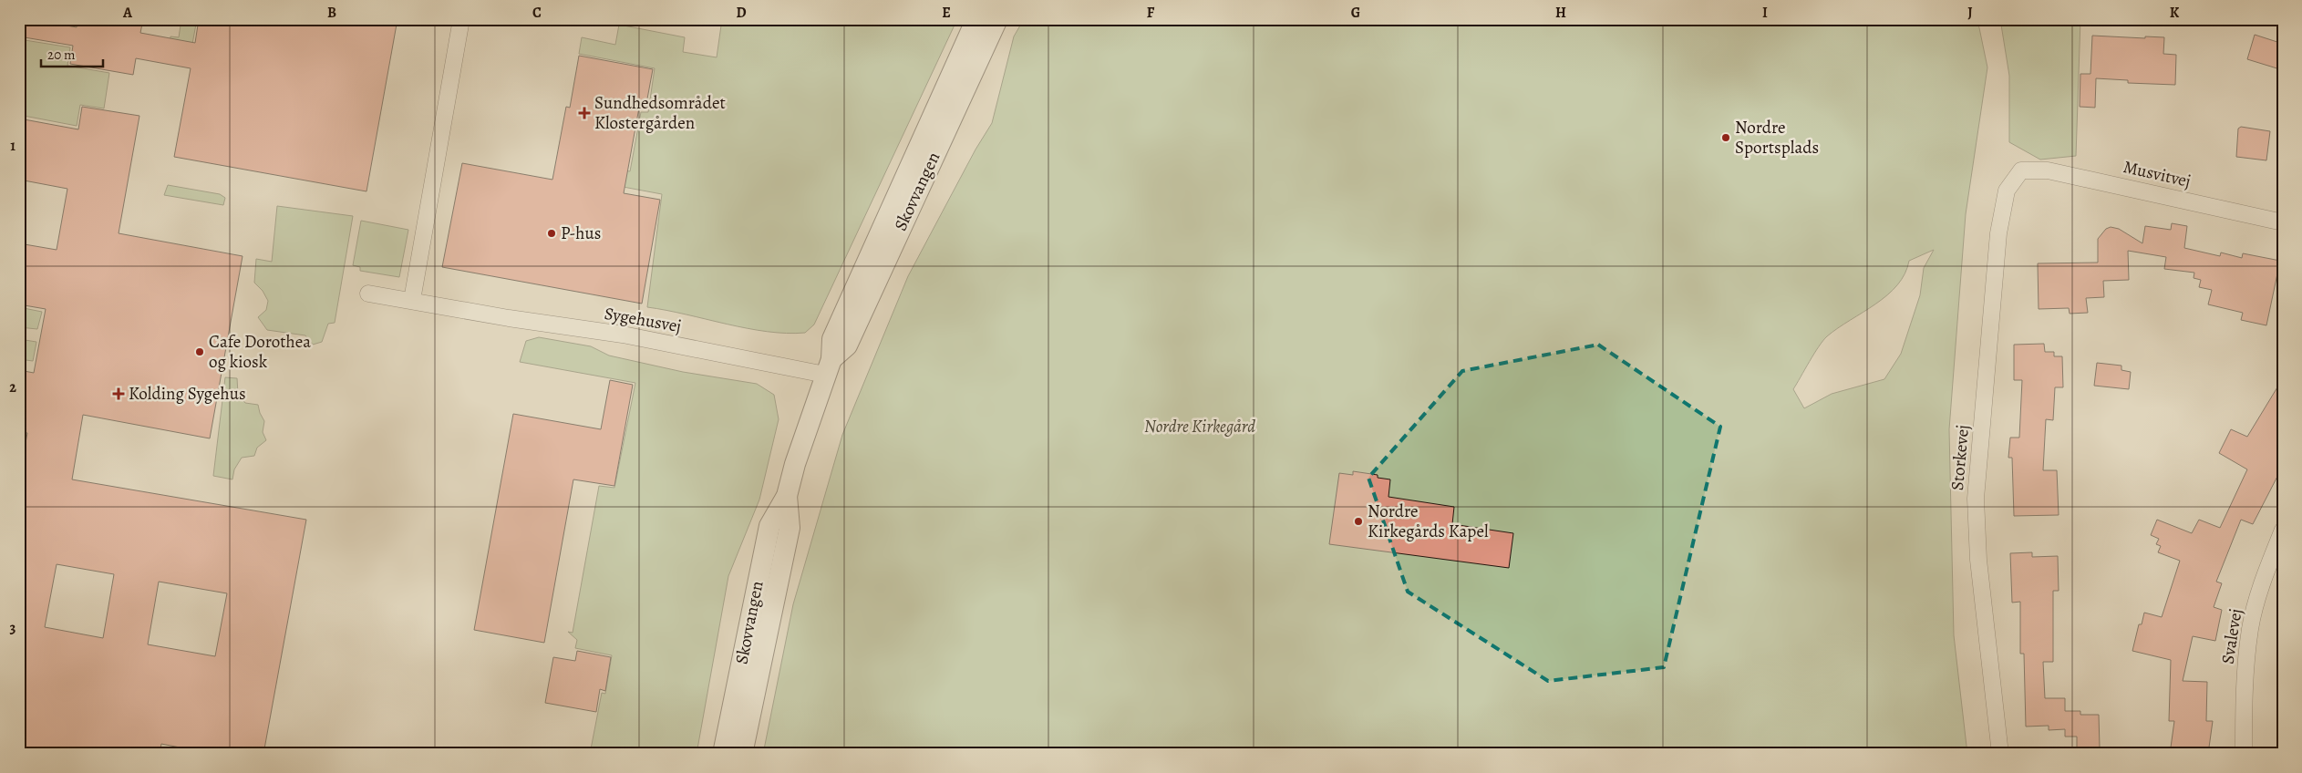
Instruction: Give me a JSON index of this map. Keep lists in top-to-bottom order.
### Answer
{
  "streets": {
    "street": [
      "Musvitvej",
      "Skovvangen",
      "Sygehusvej",
      "Storkevej",
      "Svalevej"
    ]
  },
  "crossings": [
    ["Musvitvej", "Storkevej"],
    ["Skovvangen", "Sygehusvej"]
  ],
  "parks": ["Nordre Kirkegård"],
  "places": {
    "health": ["Sundhedsområdet Klostergården", "Kolding Sygehus"],
    "other": [
      "Nordre Sportsplads",
      "P-hus",
      "Cafe Dorothea og kiosk",
      "Nordre Kirkegårds Kapel"
    ]
  },
  "scale_bar": "20 m",
  "grid": {
    "columns": [
      "A",
      "B",
      "C",
      "D",
      "E",
      "F",
      "G",
      "H",
      "I",
      "J",
      "K"
    ],
    "rows": ["1", "2", "3"]
  }
}
